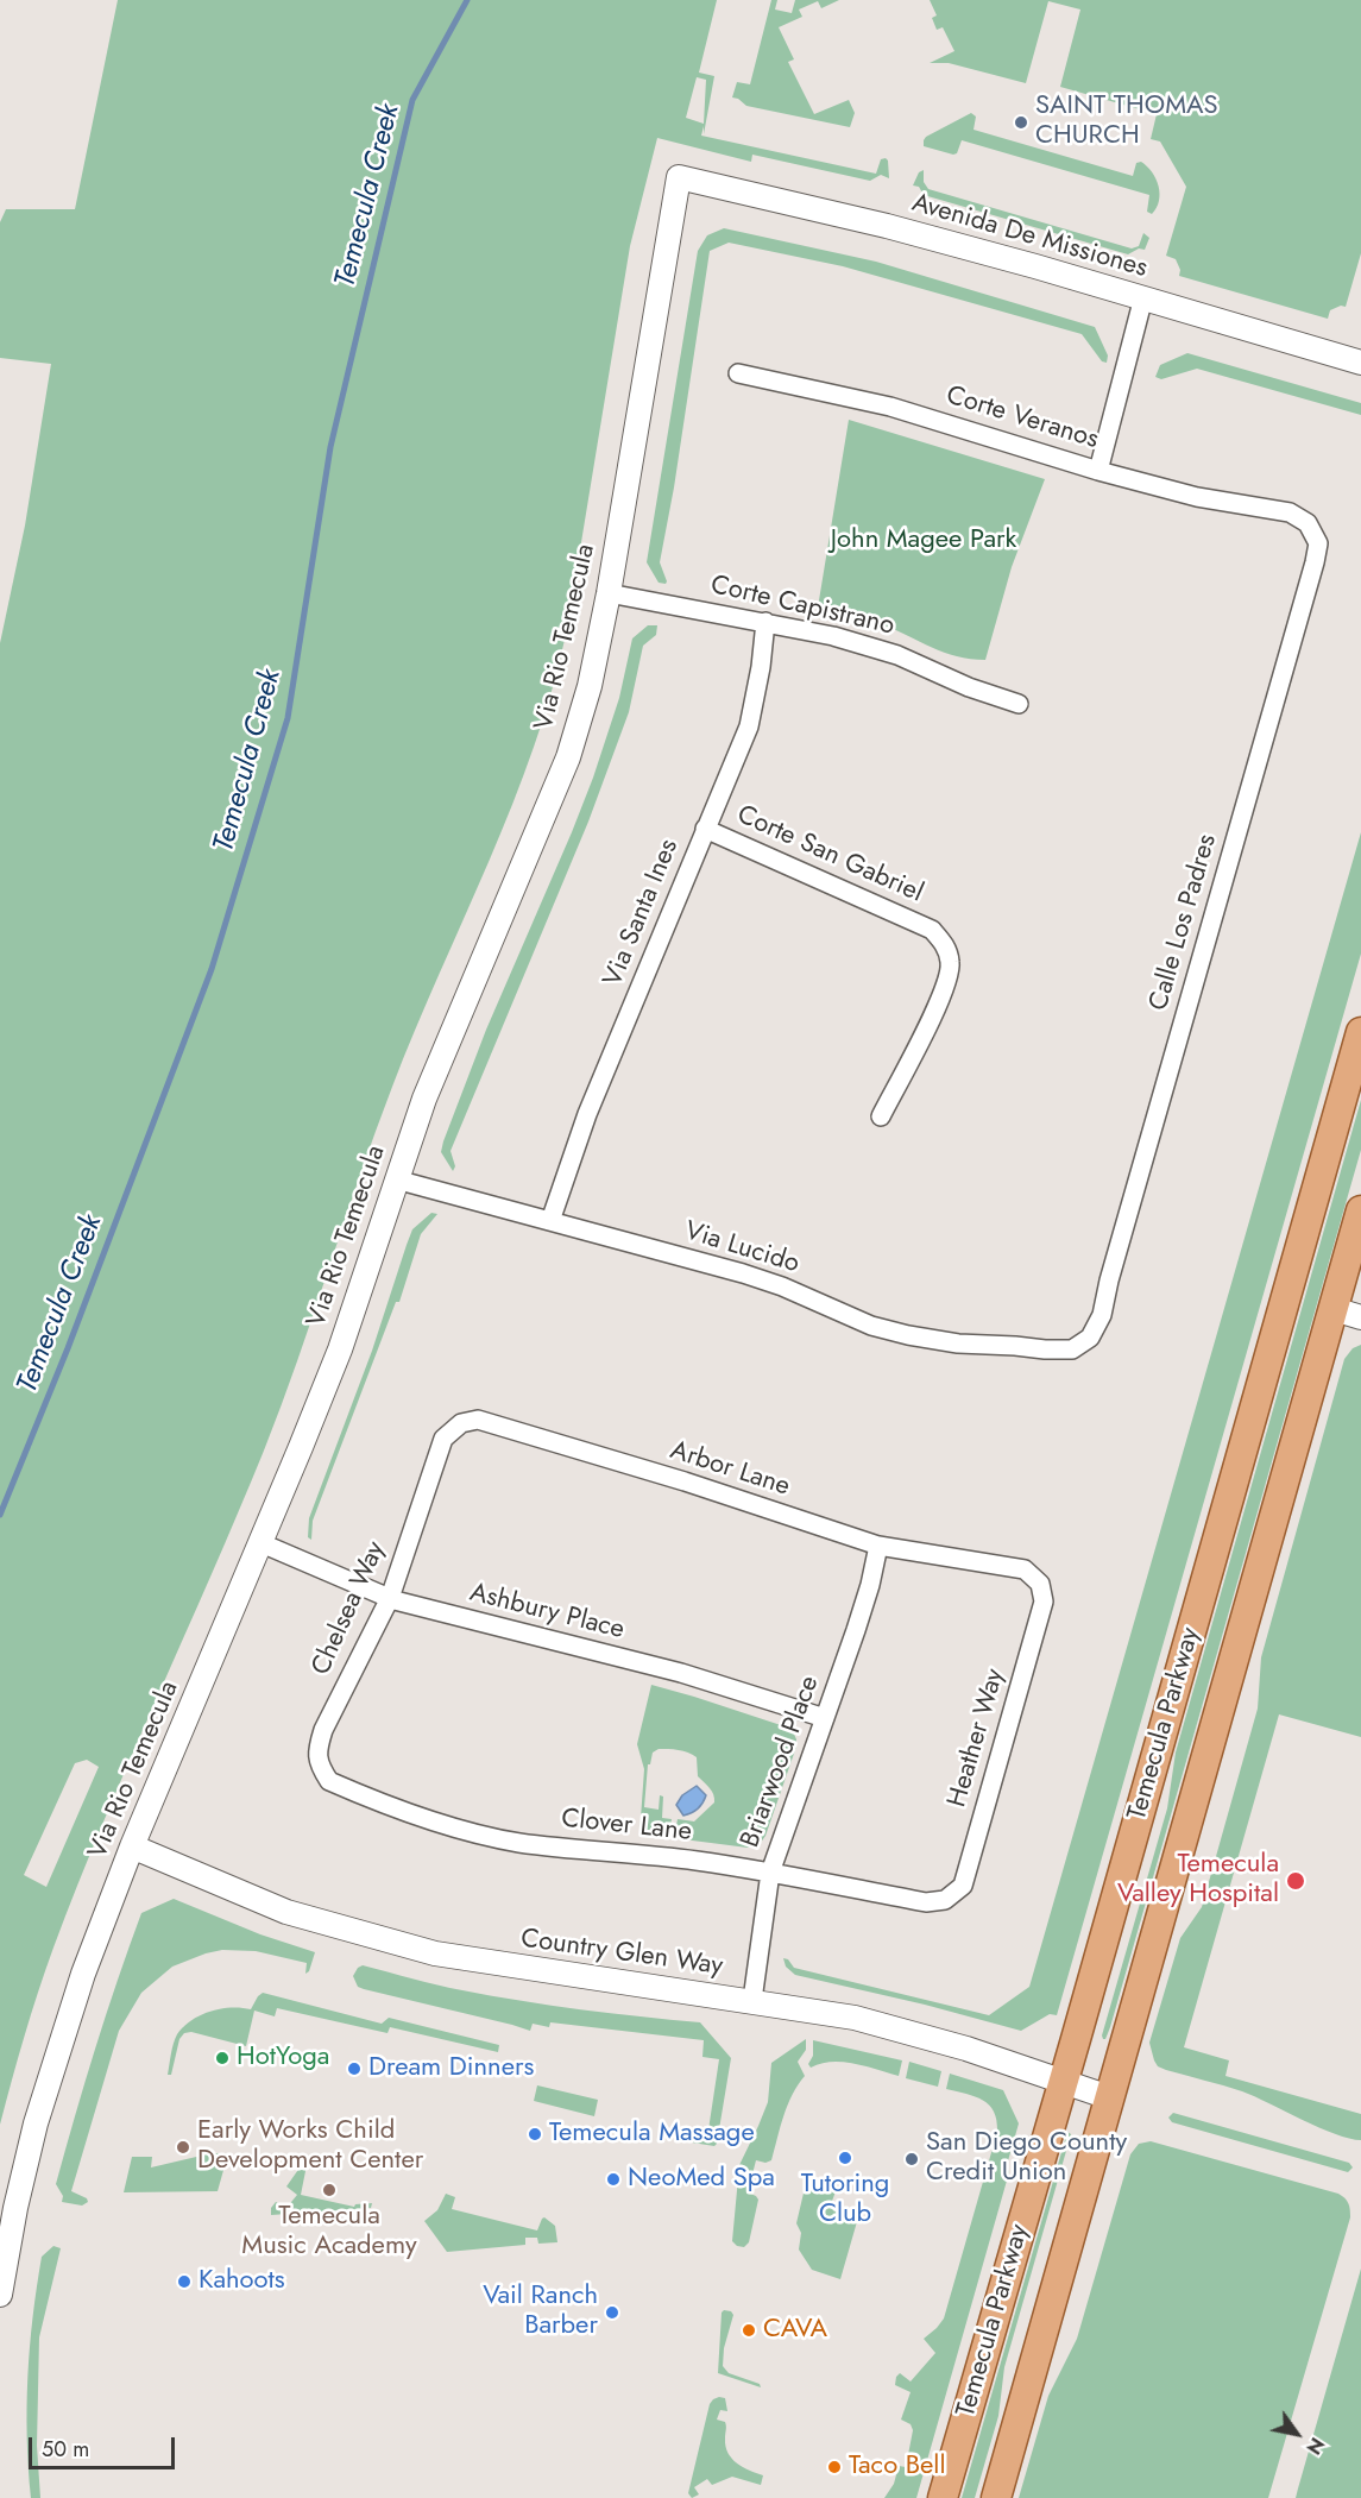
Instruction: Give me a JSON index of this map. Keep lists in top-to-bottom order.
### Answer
{
  "streets": {
    "main road": ["Temecula Parkway"],
    "street": [
      "Avenida De Missiones",
      "Corte Veranos",
      "Corte Capistrano",
      "Via Rio Temecula",
      "Corte San Gabriel",
      "Via Santa Ines",
      "Calle Los Padres",
      "Via Lucido",
      "Arbor Lane",
      "Chelsea Way",
      "Ashbury Place",
      "Heather Way",
      "Briarwood Place",
      "Clover Lane",
      "Country Glen Way"
    ]
  },
  "crossings": [
    ["Avenida De Missiones", "Via Rio Temecula"],
    ["Corte Veranos", "Calle Los Padres"],
    ["Corte Capistrano", "Via Rio Temecula"],
    ["Corte Capistrano", "Via Santa Ines"],
    ["Via Rio Temecula", "Via Lucido"],
    ["Via Rio Temecula", "Ashbury Place"],
    ["Via Rio Temecula", "Country Glen Way"],
    ["Corte San Gabriel", "Via Santa Ines"],
    ["Via Santa Ines", "Via Lucido"],
    ["Calle Los Padres", "Via Lucido"],
    ["Arbor Lane", "Chelsea Way"],
    ["Arbor Lane", "Heather Way"],
    ["Arbor Lane", "Briarwood Place"],
    ["Chelsea Way", "Ashbury Place"],
    ["Chelsea Way", "Clover Lane"],
    ["Ashbury Place", "Briarwood Place"],
    ["Temecula Parkway", "Country Glen Way"],
    ["Heather Way", "Clover Lane"],
    ["Briarwood Place", "Clover Lane"],
    ["Briarwood Place", "Country Glen Way"]
  ],
  "water": ["Temecula Creek"],
  "parks": ["John Magee Park"],
  "places": [
    "SAINT THOMAS CHURCH",
    "Temecula Valley Hospital",
    "HotYoga",
    "Dream Dinners",
    "Temecula Massage",
    "Early Works Child Development Center",
    "Tutoring Club",
    "San Diego County Credit Union",
    "NeoMed Spa",
    "Temecula Music Academy",
    "Kahoots",
    "Vail Ranch Barber",
    "CAVA",
    "Taco Bell"
  ],
  "scale_bar": "50 m",
  "north": "bottom right"
}
